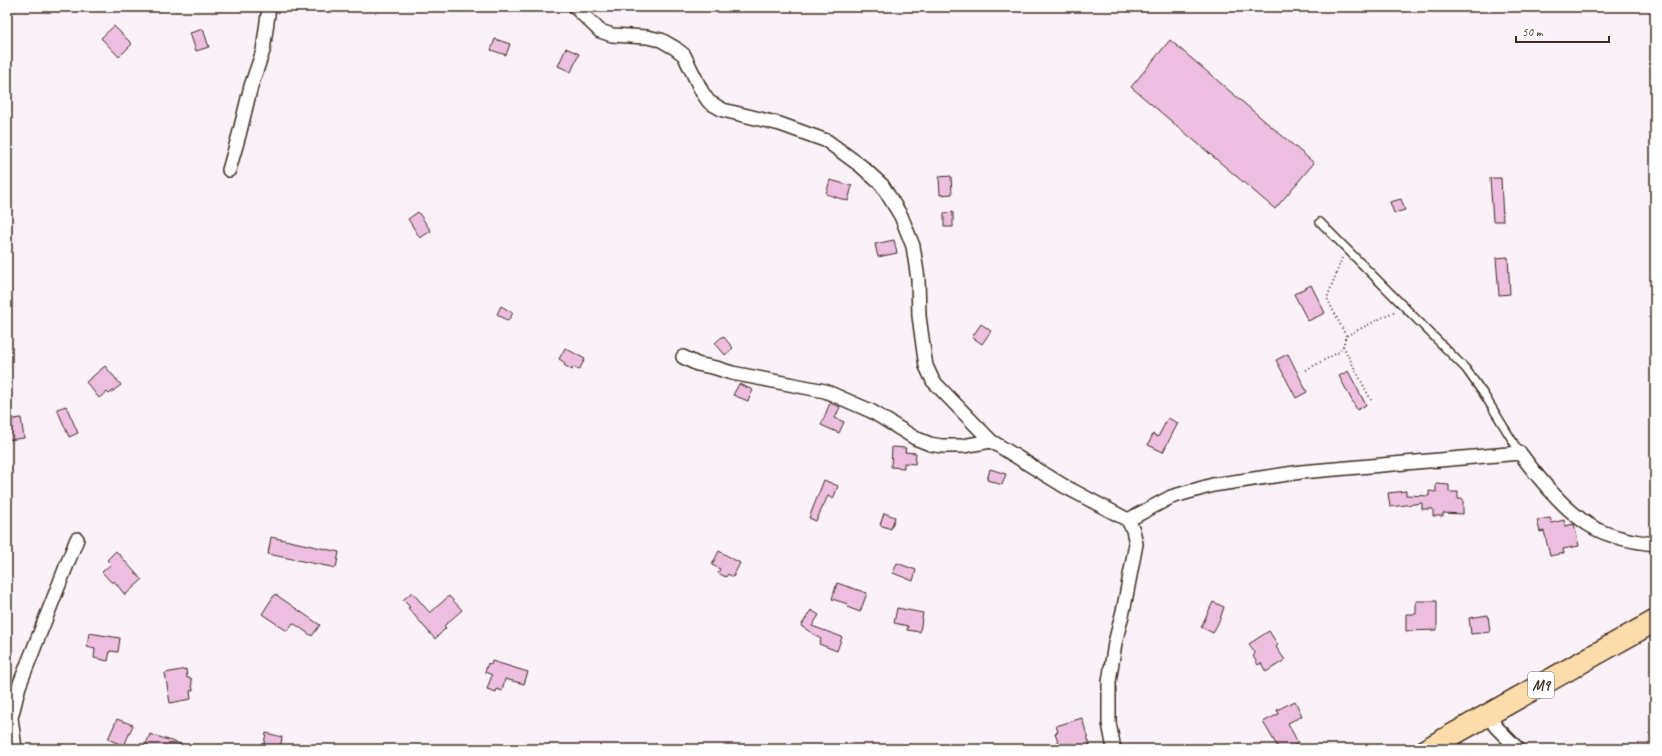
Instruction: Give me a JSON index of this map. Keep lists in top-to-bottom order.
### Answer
{
  "streets": {
    "main road": ["M9"]
  },
  "scale_bar": "50 m"
}
